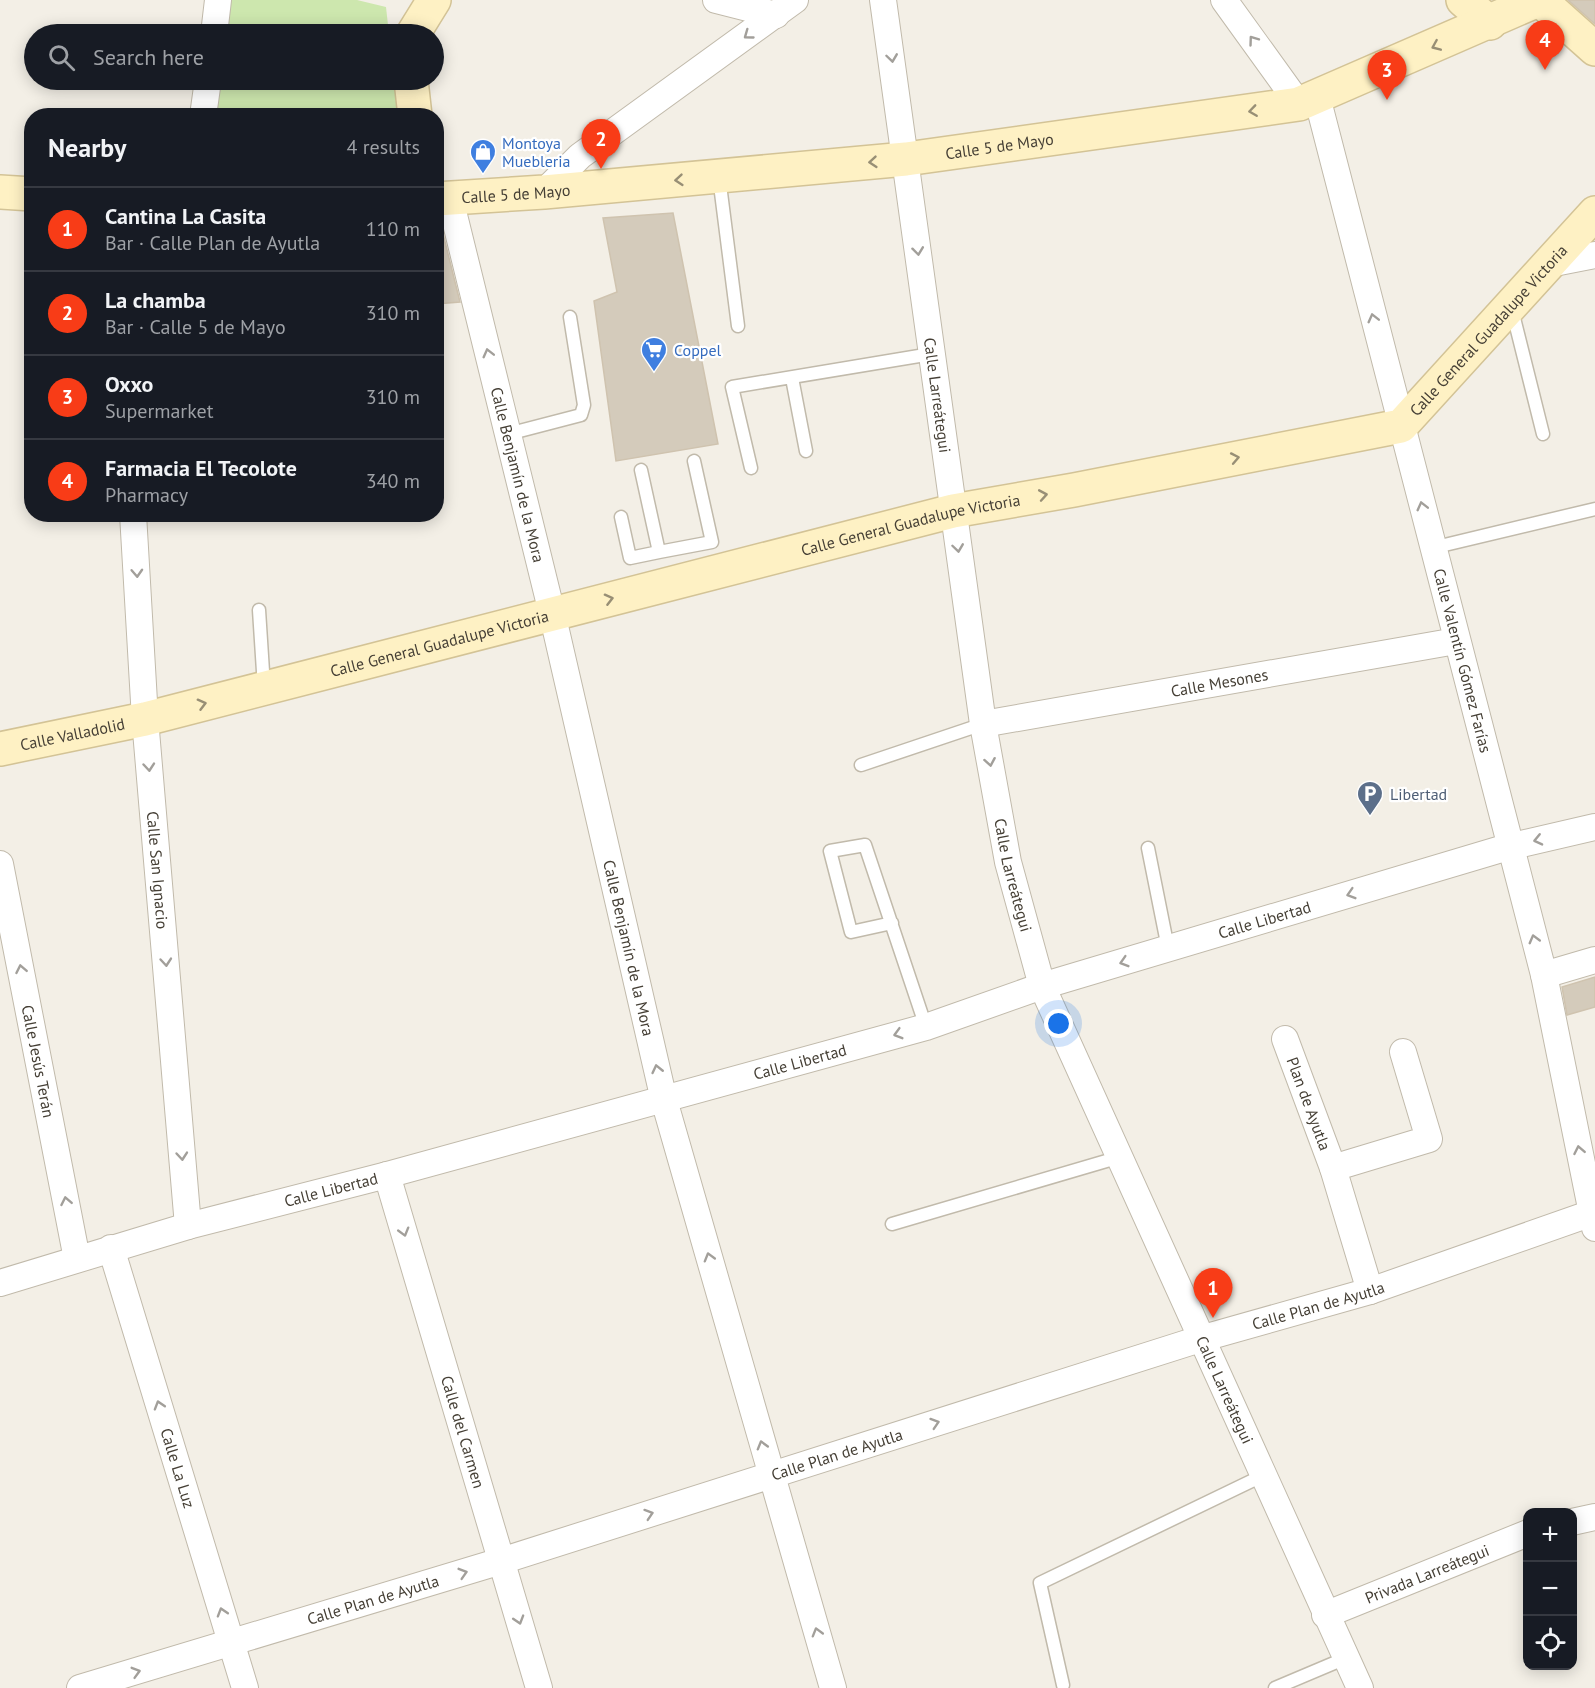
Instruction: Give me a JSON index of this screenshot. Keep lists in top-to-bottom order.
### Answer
{
  "streets": {
    "street": [
      "Calle 5 de Mayo",
      "Calle General Guadalupe Victoria",
      "Calle Larreátegui",
      "Calle Benjamín de la Mora",
      "Calle Valentín Gómez Farías",
      "Calle Mesones",
      "Calle Valladolid",
      "Calle San Ignacio",
      "Calle Libertad",
      "Calle Jesús Terán",
      "Plan de Ayutla",
      "Calle Plan de Ayutla",
      "Calle del Carmen",
      "Calle La Luz",
      "Privada Larreátegui"
    ]
  },
  "crossings": [
    ["Calle 5 de Mayo", "Calle Larreátegui"],
    ["Calle 5 de Mayo", "Calle Valentín Gómez Farías"],
    ["Calle General Guadalupe Victoria", "Calle Larreátegui"],
    ["Calle General Guadalupe Victoria", "Calle Benjamín de la Mora"],
    ["Calle General Guadalupe Victoria", "Calle Valentín Gómez Farías"],
    ["Calle General Guadalupe Victoria", "Calle Valladolid"],
    ["Calle General Guadalupe Victoria", "Calle San Ignacio"],
    ["Calle Larreátegui", "Calle Mesones"],
    ["Calle Larreátegui", "Calle Libertad"],
    ["Calle Larreátegui", "Calle Plan de Ayutla"],
    ["Calle Larreátegui", "Privada Larreátegui"],
    ["Calle Benjamín de la Mora", "Calle Libertad"],
    ["Calle Benjamín de la Mora", "Calle Plan de Ayutla"],
    ["Calle Valentín Gómez Farías", "Calle Mesones"],
    ["Calle Valentín Gómez Farías", "Calle Libertad"],
    ["Calle Valentín Gómez Farías", "Calle Plan de Ayutla"],
    ["Calle Valladolid", "Calle San Ignacio"],
    ["Calle San Ignacio", "Calle Libertad"],
    ["Calle Libertad", "Calle Jesús Terán"],
    ["Calle Libertad", "Calle del Carmen"],
    ["Calle Libertad", "Calle La Luz"],
    ["Plan de Ayutla", "Calle Plan de Ayutla"],
    ["Calle Plan de Ayutla", "Calle del Carmen"],
    ["Calle Plan de Ayutla", "Calle La Luz"]
  ],
  "one_way": [
    "Calle 5 de Mayo",
    "Calle General Guadalupe Victoria",
    "Calle Larreátegui",
    "Calle Benjamín de la Mora",
    "Calle Valentín Gómez Farías",
    "Calle San Ignacio",
    "Calle Libertad",
    "Calle Jesús Terán",
    "Calle Plan de Ayutla",
    "Calle del Carmen",
    "Calle La Luz"
  ],
  "places": {
    "shop": ["Montoya Muebleria"],
    "supermarket": ["Coppel"],
    "parking": ["Libertad"]
  },
  "page": {
    "pins": [
      "4",
      "3",
      "2",
      "1"
    ],
    "search": "Search here",
    "heading": ["Nearby", "4 results"],
    "list": [
      {
        "mark": "1",
        "name": "Cantina La Casita",
        "note": "Bar · Calle Plan de Ayutla",
        "value": "110 m"
      },
      {
        "mark": "2",
        "name": "La chamba",
        "note": "Bar · Calle 5 de Mayo",
        "value": "310 m"
      },
      {
        "mark": "3",
        "name": "Oxxo",
        "note": "Supermarket",
        "value": "310 m"
      },
      {
        "mark": "4",
        "name": "Farmacia El Tecolote",
        "note": "Pharmacy",
        "value": "340 m"
      }
    ],
    "map_buttons": ["+", "−"]
  }
}
